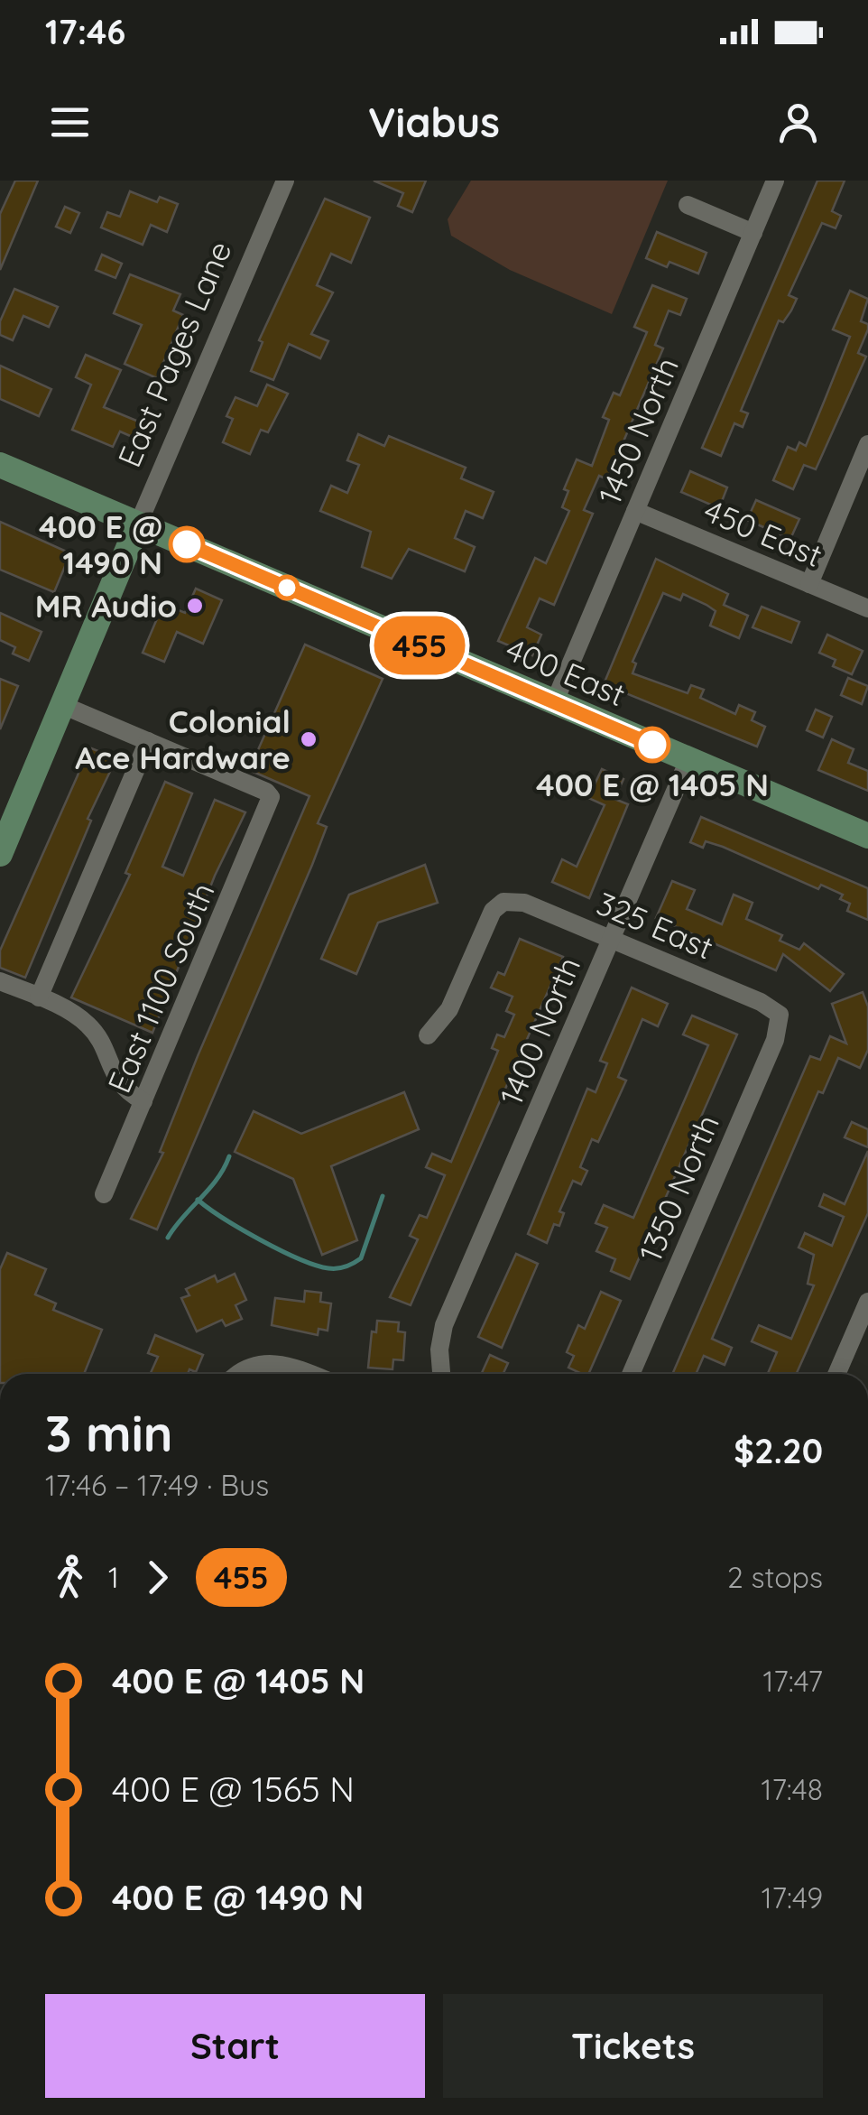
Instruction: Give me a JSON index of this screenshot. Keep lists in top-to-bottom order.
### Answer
{
  "streets": {
    "main road": ["East Pages Lane", "400 East"],
    "street": [
      "1450 North",
      "450 East",
      "325 East",
      "East 1100 South",
      "1400 North",
      "1350 North"
    ]
  },
  "crossings": [
    ["East Pages Lane", "400 East"],
    ["1450 North", "450 East"],
    ["1450 North", "400 East"],
    ["400 East", "1400 North"],
    ["325 East", "1400 North"],
    ["325 East", "1350 North"]
  ],
  "places": [
    "400 E @ 1490 N",
    "MR Audio",
    "Colonial Ace Hardware",
    "400 E @ 1405 N"
  ],
  "lines": ["bus line 455"],
  "page": {
    "status": "17:46",
    "header": "Viabus",
    "on_map": "455",
    "heading": ["3 min", "17:46 – 17:49 · Bus", "$2.20"],
    "legs": ["1", "455", "2 stops"],
    "list": [
      {
        "name": "400 E @ 1405 N",
        "value": "17:47"
      },
      {
        "name": "400 E @ 1565 N",
        "value": "17:48"
      },
      {
        "name": "400 E @ 1490 N",
        "value": "17:49"
      }
    ],
    "buttons": ["Start", "Tickets"]
  }
}
